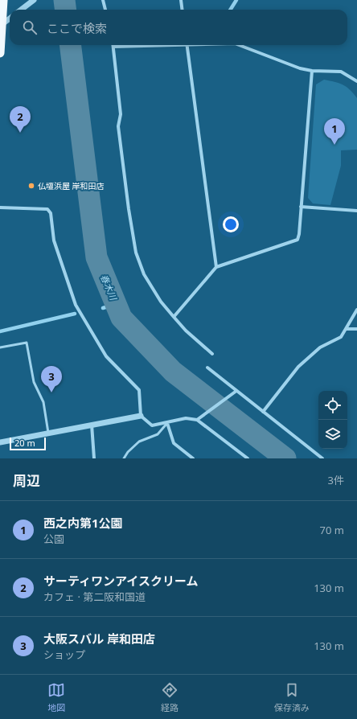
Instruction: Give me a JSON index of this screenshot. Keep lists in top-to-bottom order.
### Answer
{
  "water": ["春木川"],
  "places": ["仏壇浜屋 岸和田店"],
  "scale_bar": "20 m",
  "page": {
    "search": "ここで検索",
    "pins": ["2", "1", "3"],
    "scale": "20 m",
    "heading": ["周辺", "3件"],
    "list": [
      {
        "mark": "1",
        "name": "西之内第1公園",
        "note": "公園",
        "value": "70 m"
      },
      {
        "mark": "2",
        "name": "サーティワンアイスクリーム",
        "note": "カフェ · 第二阪和国道",
        "value": "130 m"
      },
      {
        "mark": "3",
        "name": "大阪スバル 岸和田店",
        "note": "ショップ",
        "value": "130 m"
      }
    ],
    "nav": ["地図", "経路", "保存済み"]
  }
}
